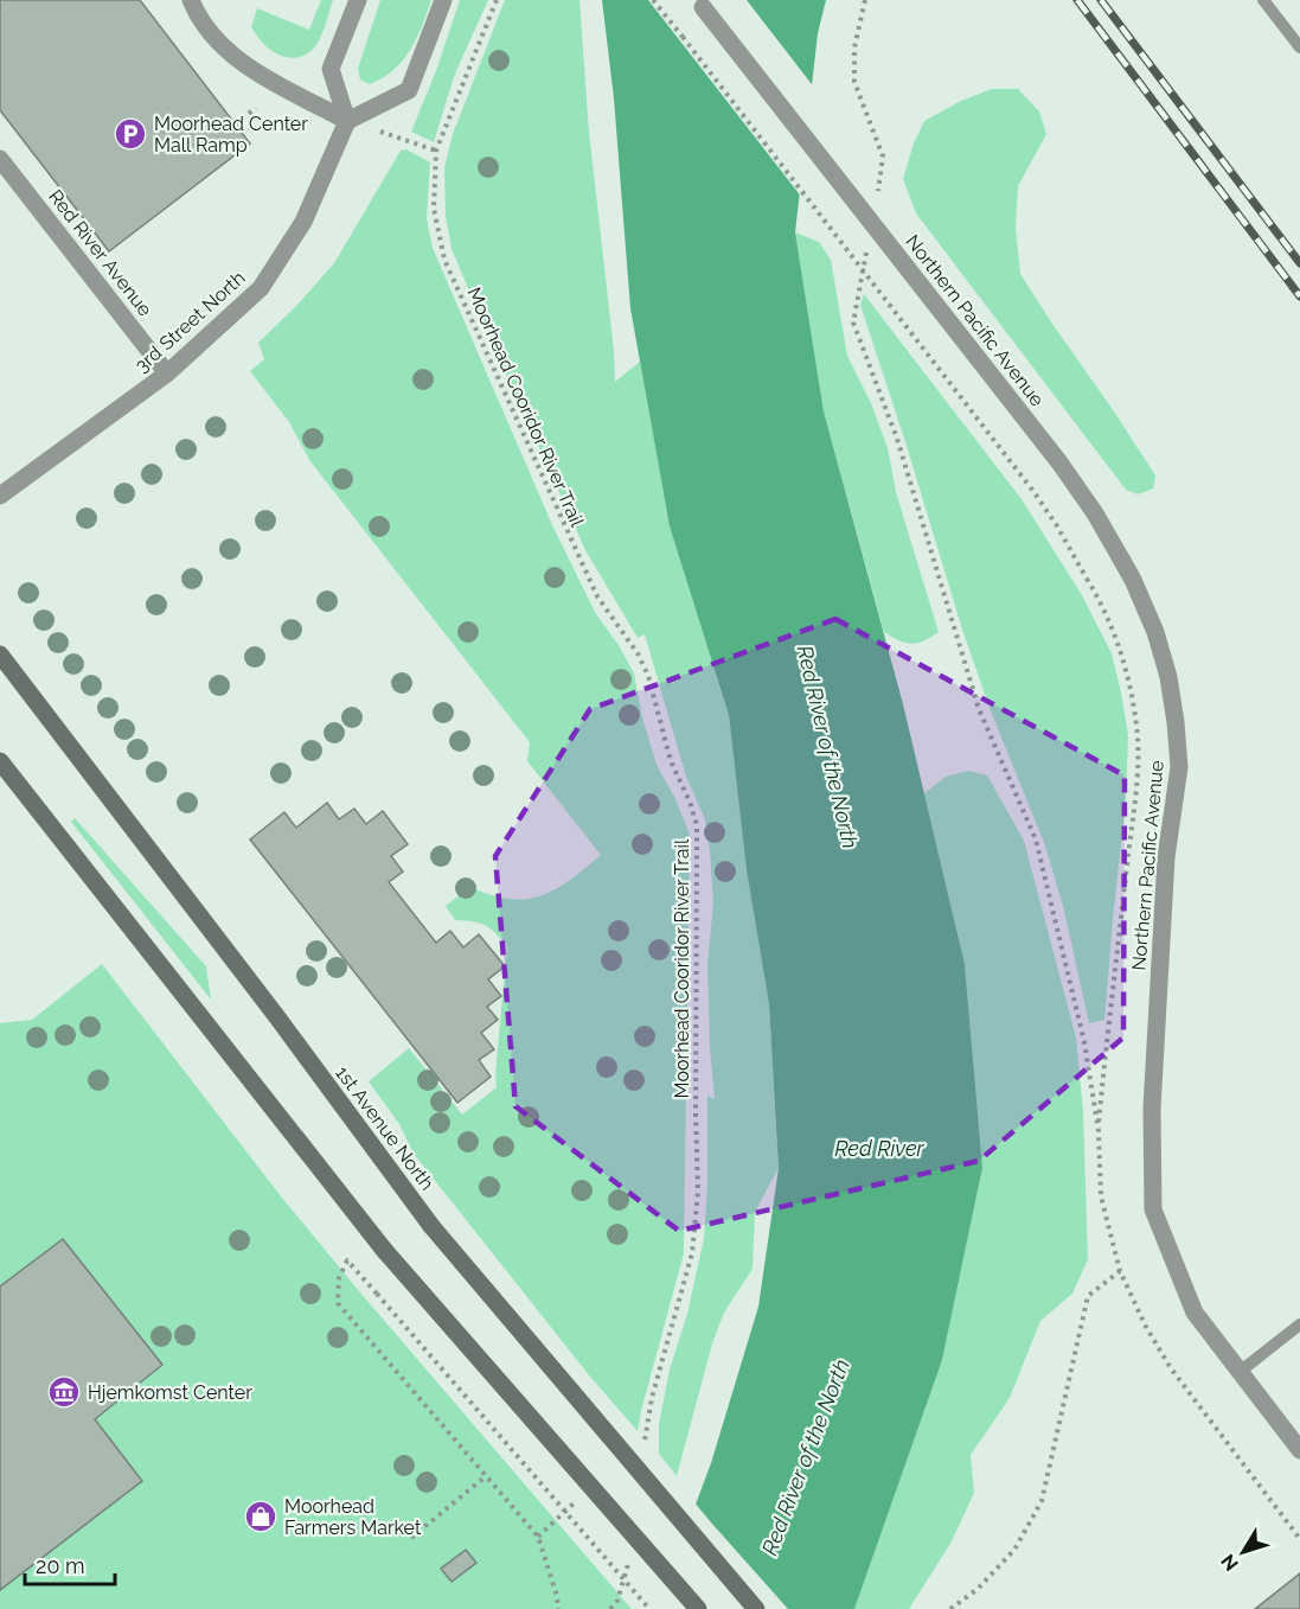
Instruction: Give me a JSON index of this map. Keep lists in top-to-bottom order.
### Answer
{
  "streets": {
    "main road": ["1st Avenue North"],
    "street": ["Red River Avenue", "Northern Pacific Avenue", "3rd Street North"],
    "path": ["Moorhead Cooridor River Trail"]
  },
  "crossings": [
    ["Red River Avenue", "3rd Street North"]
  ],
  "water": ["Red River of the North", "Red River"],
  "places": {
    "parking": ["Moorhead Center Mall Ramp"],
    "museum": ["Hjemkomst Center"],
    "shop": ["Moorhead Farmers Market"]
  },
  "scale_bar": "20 m",
  "north": "bottom left"
}
